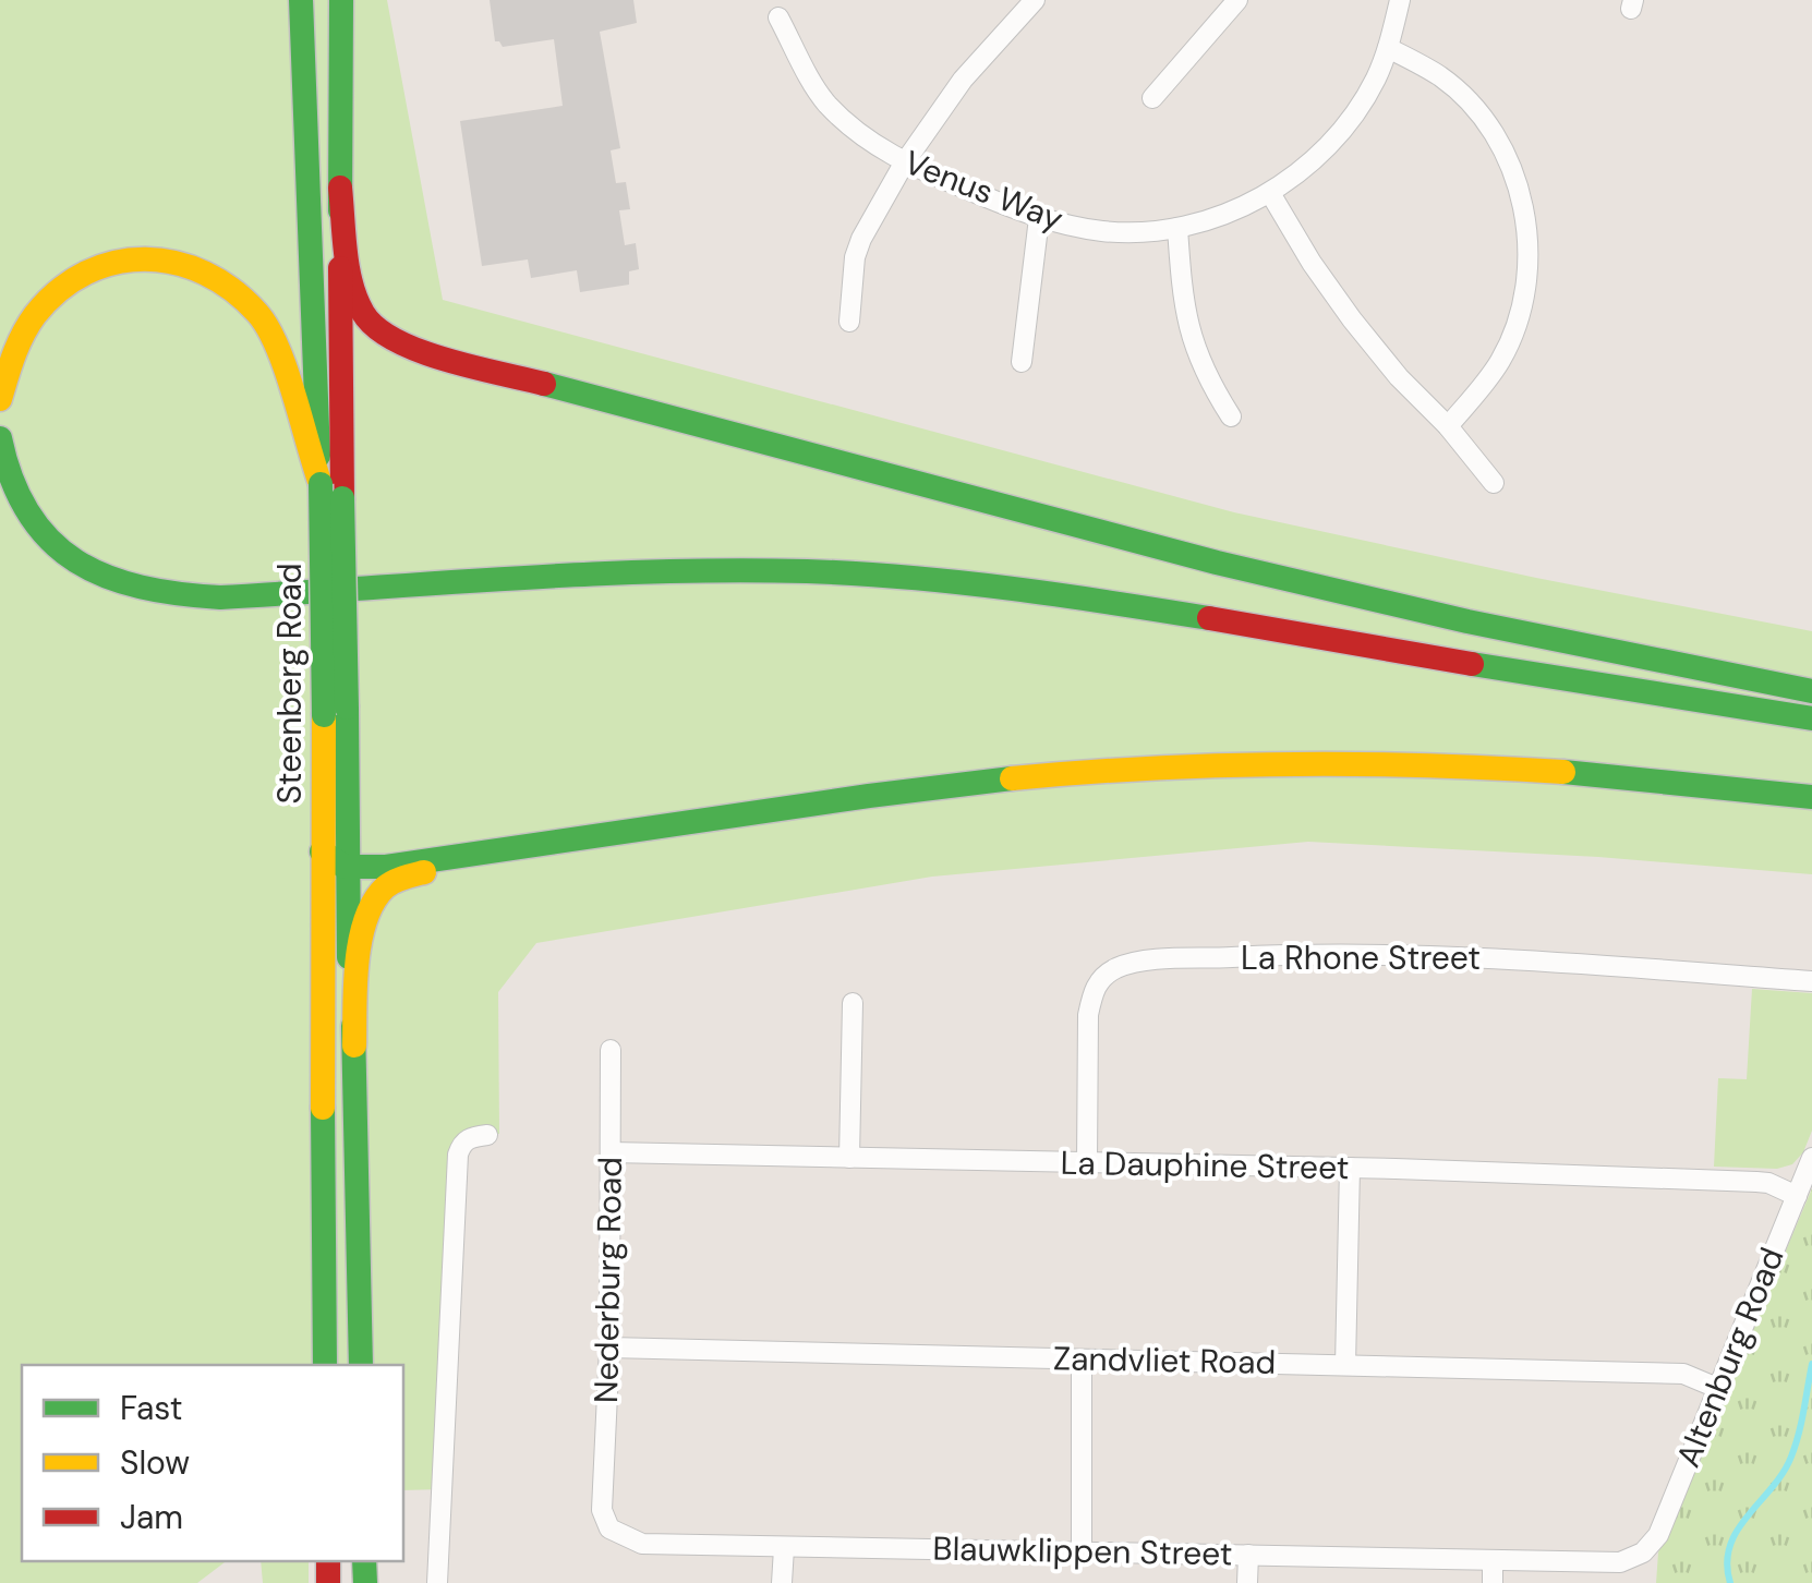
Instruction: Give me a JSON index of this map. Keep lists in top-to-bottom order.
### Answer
{
  "streets": {
    "main road": ["Steenberg Road"],
    "street": [
      "Venus Way",
      "La Rhone Street",
      "La Dauphine Street",
      "Nederburg Road",
      "Altenburg Road",
      "Zandvliet Road",
      "Blauwklippen Street"
    ]
  },
  "crossings": [
    ["La Rhone Street", "La Dauphine Street"],
    ["La Dauphine Street", "Nederburg Road"],
    ["La Dauphine Street", "Altenburg Road"],
    ["Nederburg Road", "Zandvliet Road"],
    ["Nederburg Road", "Blauwklippen Street"],
    ["Altenburg Road", "Zandvliet Road"],
    ["Altenburg Road", "Blauwklippen Street"]
  ],
  "legend": ["Fast", "Slow", "Jam"]
}
